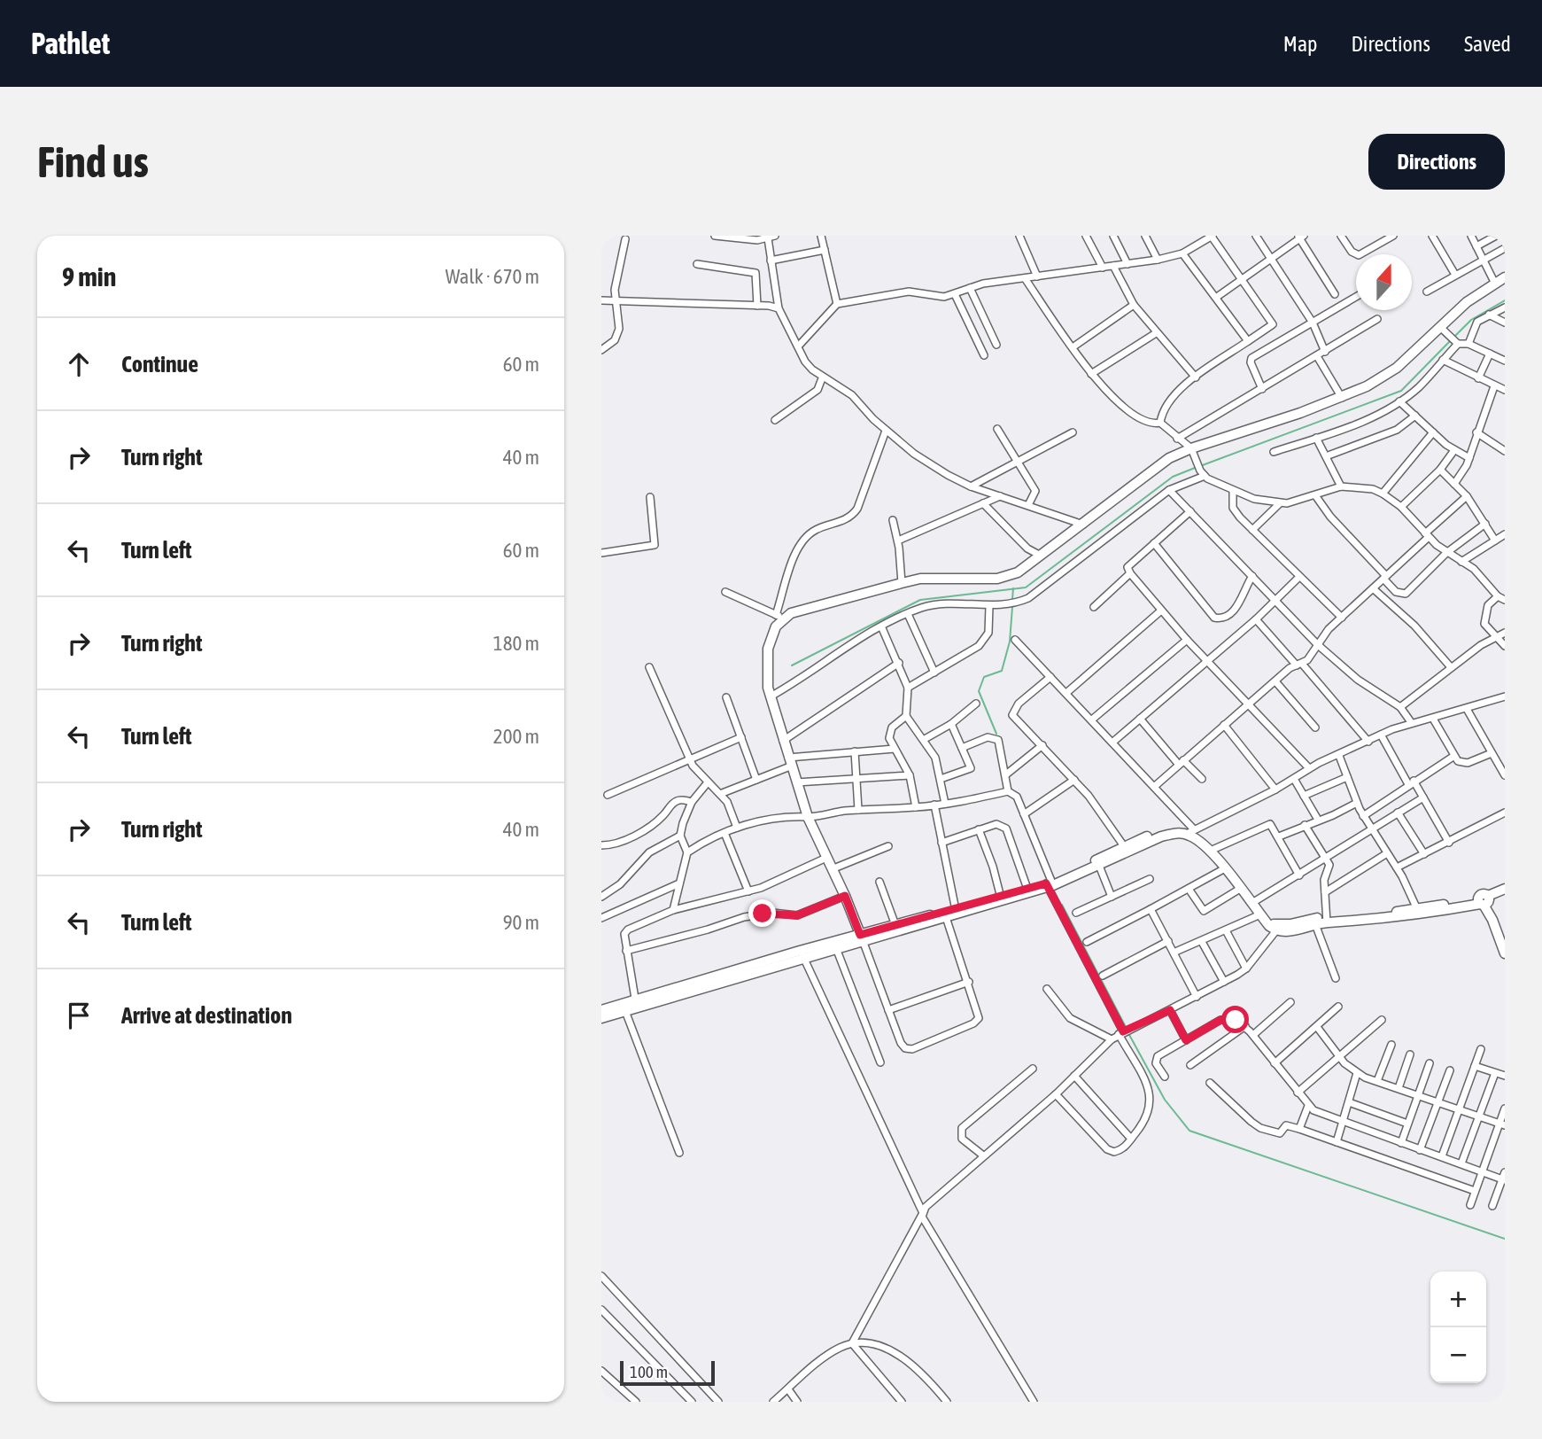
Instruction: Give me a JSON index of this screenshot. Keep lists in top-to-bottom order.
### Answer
{
  "scale_bar": "100 m",
  "north": "top",
  "page": {
    "header": "Pathlet",
    "nav": ["Map", "Directions", "Saved"],
    "buttons": "Directions",
    "title": "Find us",
    "heading": ["9 min", "Walk · 670 m"],
    "list": [
      ["Continue", "60 m"],
      ["Turn right", "40 m"],
      ["Turn left", "60 m"],
      ["Turn right", "180 m"],
      ["Turn left", "200 m"],
      ["Turn right", "40 m"],
      ["Turn left", "90 m"],
      "Arrive at destination"
    ],
    "map_buttons": ["+", "−"],
    "scale": "100 m"
  }
}
